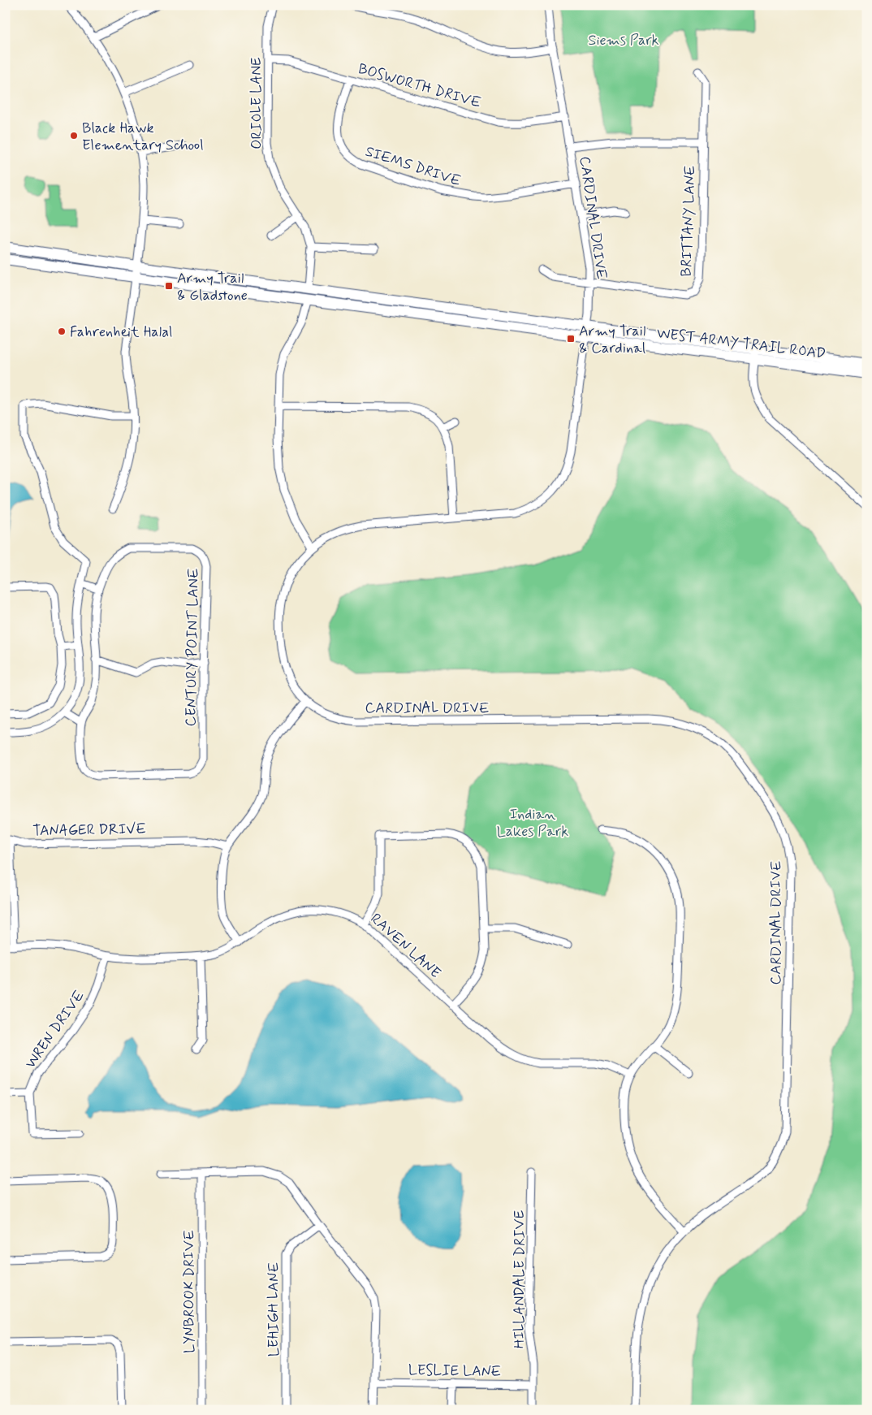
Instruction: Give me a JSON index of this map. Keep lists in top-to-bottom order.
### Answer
{
  "streets": {
    "main road": ["WEST ARMY TRAIL ROAD"],
    "street": [
      "BOSWORTH DRIVE",
      "ORIOLE LANE",
      "SIEMS DRIVE",
      "CARDINAL DRIVE",
      "BRITTANY LANE",
      "CENTURY POINT LANE",
      "TANAGER DRIVE",
      "RAVEN LANE",
      "WREN DRIVE",
      "HILLANDALE DRIVE",
      "LYNBROOK DRIVE",
      "LEHIGH LANE",
      "LESLIE LANE"
    ]
  },
  "crossings": [
    ["BOSWORTH DRIVE", "ORIOLE LANE"],
    ["BOSWORTH DRIVE", "SIEMS DRIVE"],
    ["BOSWORTH DRIVE", "CARDINAL DRIVE"],
    ["SIEMS DRIVE", "CARDINAL DRIVE"],
    ["CARDINAL DRIVE", "BRITTANY LANE"],
    ["CARDINAL DRIVE", "WEST ARMY TRAIL ROAD"],
    ["TANAGER DRIVE", "RAVEN LANE"],
    ["RAVEN LANE", "WREN DRIVE"],
    ["HILLANDALE DRIVE", "LESLIE LANE"]
  ],
  "parks": ["Siems Park", "Indian Lakes Park"],
  "places": {
    "other": ["Black Hawk Elementary School", "Fahrenheit Halal"],
    "transit": ["Army Trail & Gladstone", "Army Trail & Cardinal"]
  }
}
